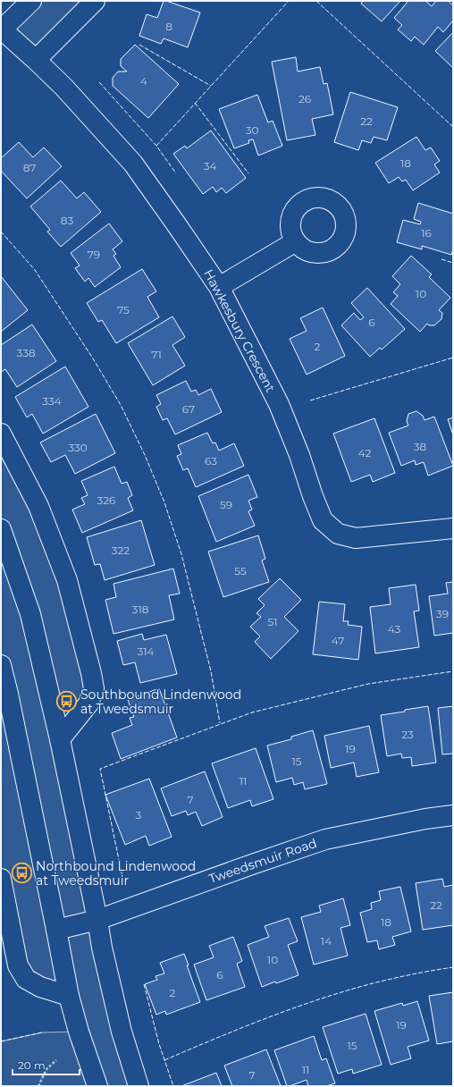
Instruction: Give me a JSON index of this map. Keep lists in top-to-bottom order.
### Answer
{
  "streets": {
    "street": ["Hawkesbury Crescent", "Tweedsmuir Road"]
  },
  "places": {
    "bus stop": ["Southbound Lindenwood at Tweedsmuir", "Northbound Lindenwood at Tweedsmuir"]
  },
  "house_numbers": [
    "8",
    "4",
    "26",
    "22",
    "30",
    "18",
    "34",
    "87",
    "83",
    "16",
    "79",
    "10",
    "75",
    "6",
    "2",
    "338",
    "71",
    "334",
    "67",
    "38",
    "330",
    "42",
    "63",
    "326",
    "59",
    "322",
    "55",
    "318",
    "39",
    "51",
    "43",
    "47",
    "314",
    "23",
    "19",
    "15",
    "11",
    "7",
    "3",
    "22",
    "18",
    "14",
    "10",
    "6",
    "2",
    "19",
    "15",
    "11",
    "7"
  ],
  "scale_bar": "20 m"
}
